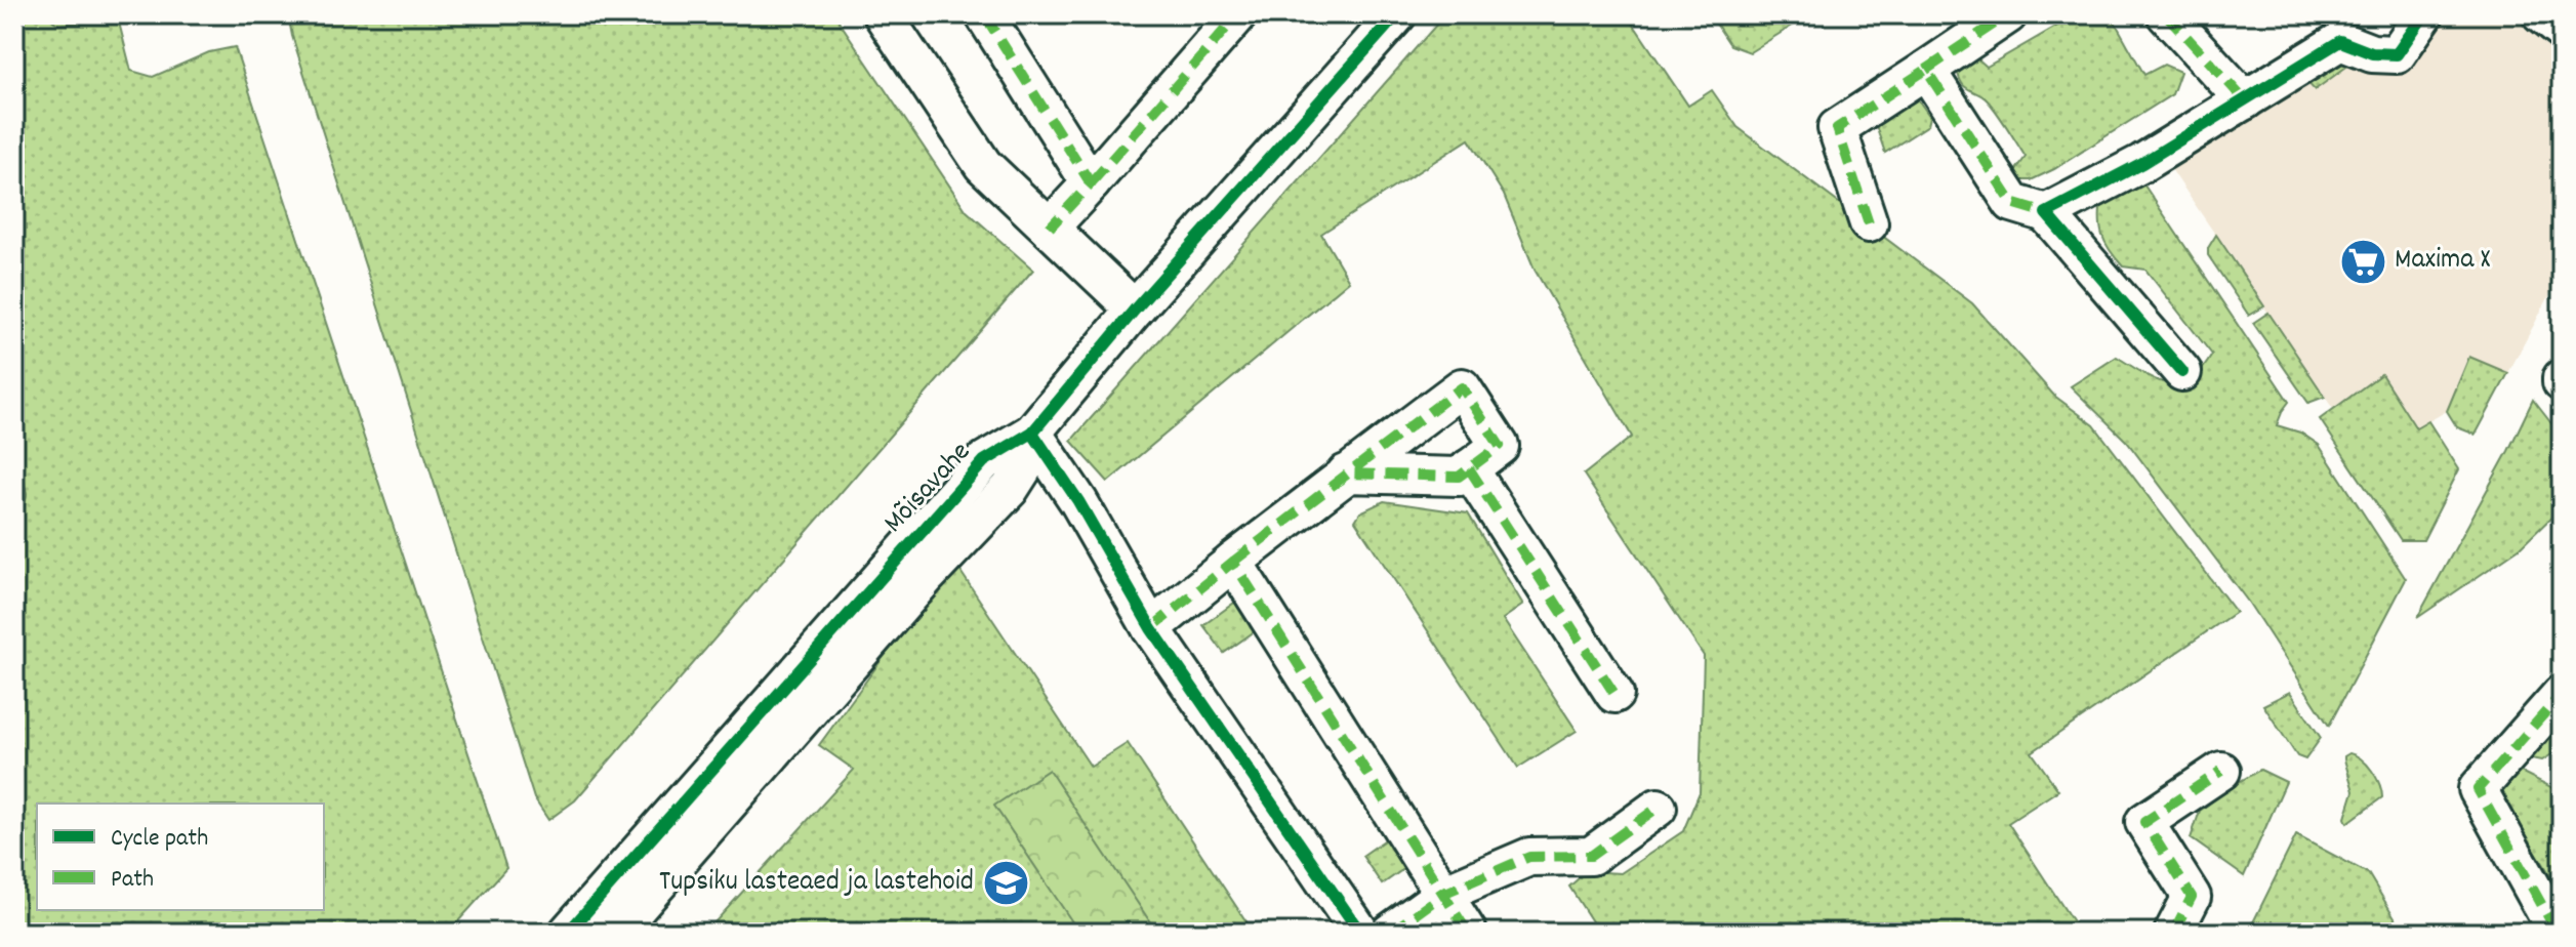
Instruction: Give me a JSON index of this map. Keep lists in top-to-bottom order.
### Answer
{
  "streets": {
    "street": ["Mõisavahe"]
  },
  "places": {
    "supermarket": ["Maxima X"],
    "school or university": ["Tupsiku lasteaed ja lastehoid"]
  },
  "legend": ["Cycle path", "Path"]
}
